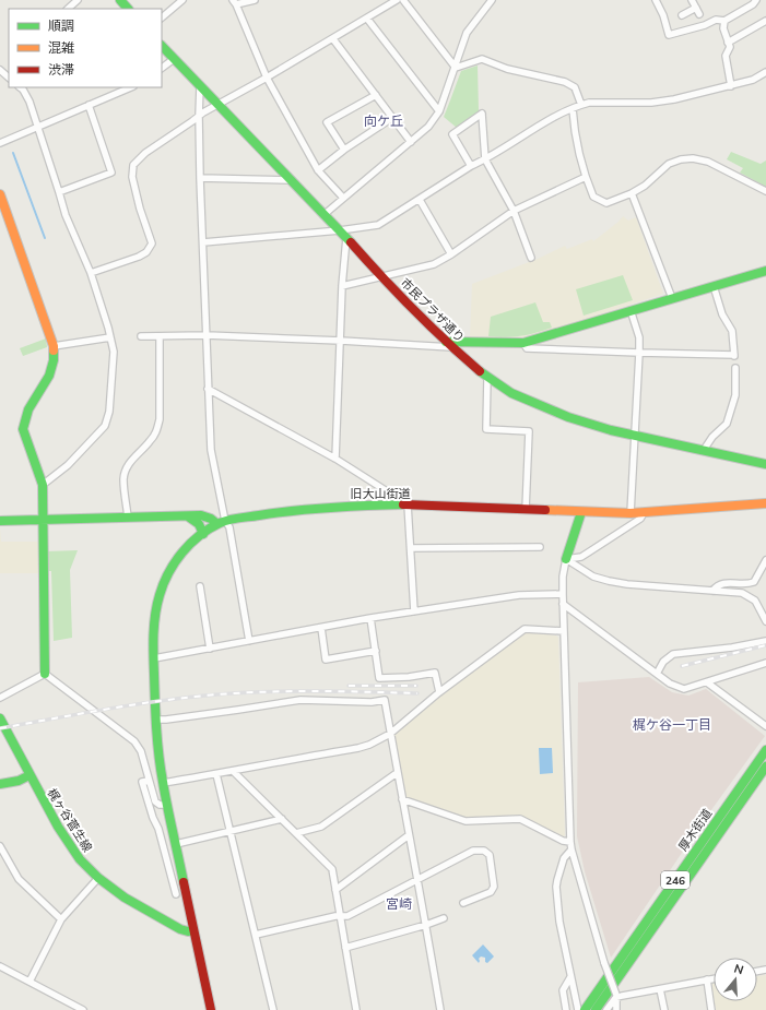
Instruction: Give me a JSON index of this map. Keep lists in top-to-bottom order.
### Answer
{
  "streets": {
    "main road": [
      "市民プラザ通り",
      "旧大山街道",
      "梶ヶ谷菅生線",
      "厚木街道",
      "246"
    ]
  },
  "districts": ["向ケ丘", "梶ケ谷一丁目", "宮崎"],
  "legend": ["順調", "混雑", "渋滞"],
  "north": "top"
}
